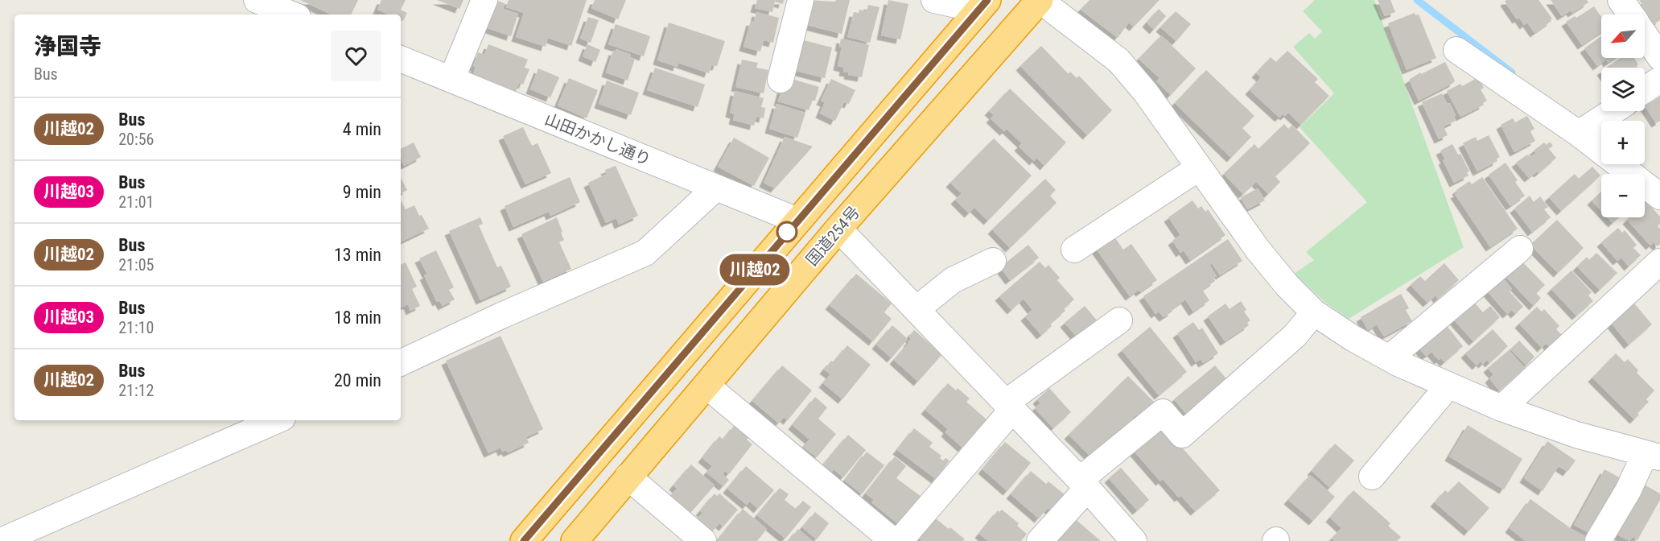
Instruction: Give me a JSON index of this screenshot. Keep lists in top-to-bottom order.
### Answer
{
  "streets": {
    "highway": ["国道254号"],
    "street": ["山田かかし通り"]
  },
  "lines": ["bus line 川越02"],
  "north": "bottom left",
  "page": {
    "on_map": "川越02",
    "map_buttons": ["+", "−"],
    "heading": ["浄国寺", "Bus"],
    "list": [
      {
        "mark": "川越02",
        "name": "Bus",
        "note": "20:56",
        "value": "4 min"
      },
      {
        "mark": "川越03",
        "name": "Bus",
        "note": "21:01",
        "value": "9 min"
      },
      {
        "mark": "川越02",
        "name": "Bus",
        "note": "21:05",
        "value": "13 min"
      },
      {
        "mark": "川越03",
        "name": "Bus",
        "note": "21:10",
        "value": "18 min"
      },
      {
        "mark": "川越02",
        "name": "Bus",
        "note": "21:12",
        "value": "20 min"
      }
    ]
  }
}
